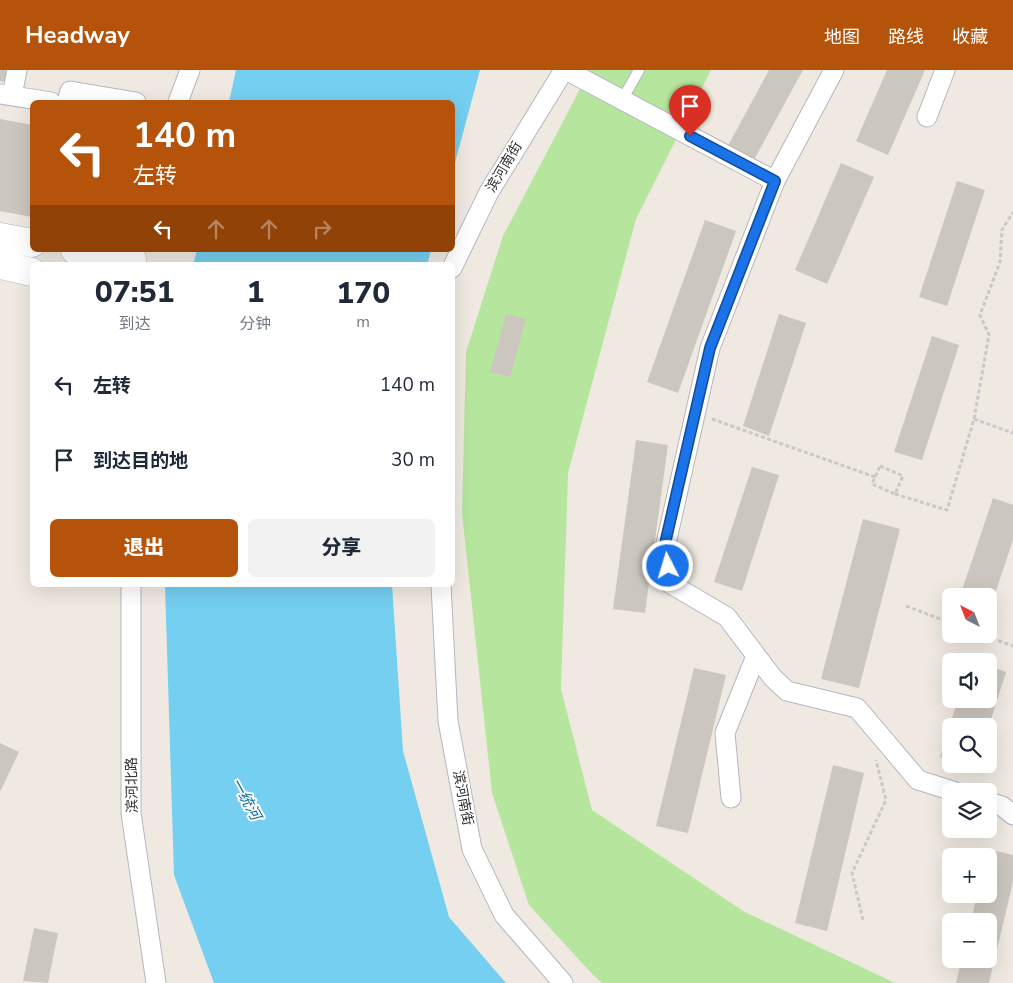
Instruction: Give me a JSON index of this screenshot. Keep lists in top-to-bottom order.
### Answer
{
  "streets": {
    "street": ["滨河南街", "滨河北路"]
  },
  "water": ["一统河"],
  "north": "top left",
  "page": {
    "header": "Headway",
    "nav": ["地图", "路线", "收藏"],
    "turn": ["140 m", "左转"],
    "eta": [
      "07:51",
      "到达",
      "1",
      "分钟",
      "170",
      "m"
    ],
    "list": [
      {
        "name": "左转",
        "value": "140 m"
      },
      {
        "name": "到达目的地",
        "value": "30 m"
      }
    ],
    "buttons": ["退出", "分享"],
    "map_buttons": ["+", "−"]
  }
}
